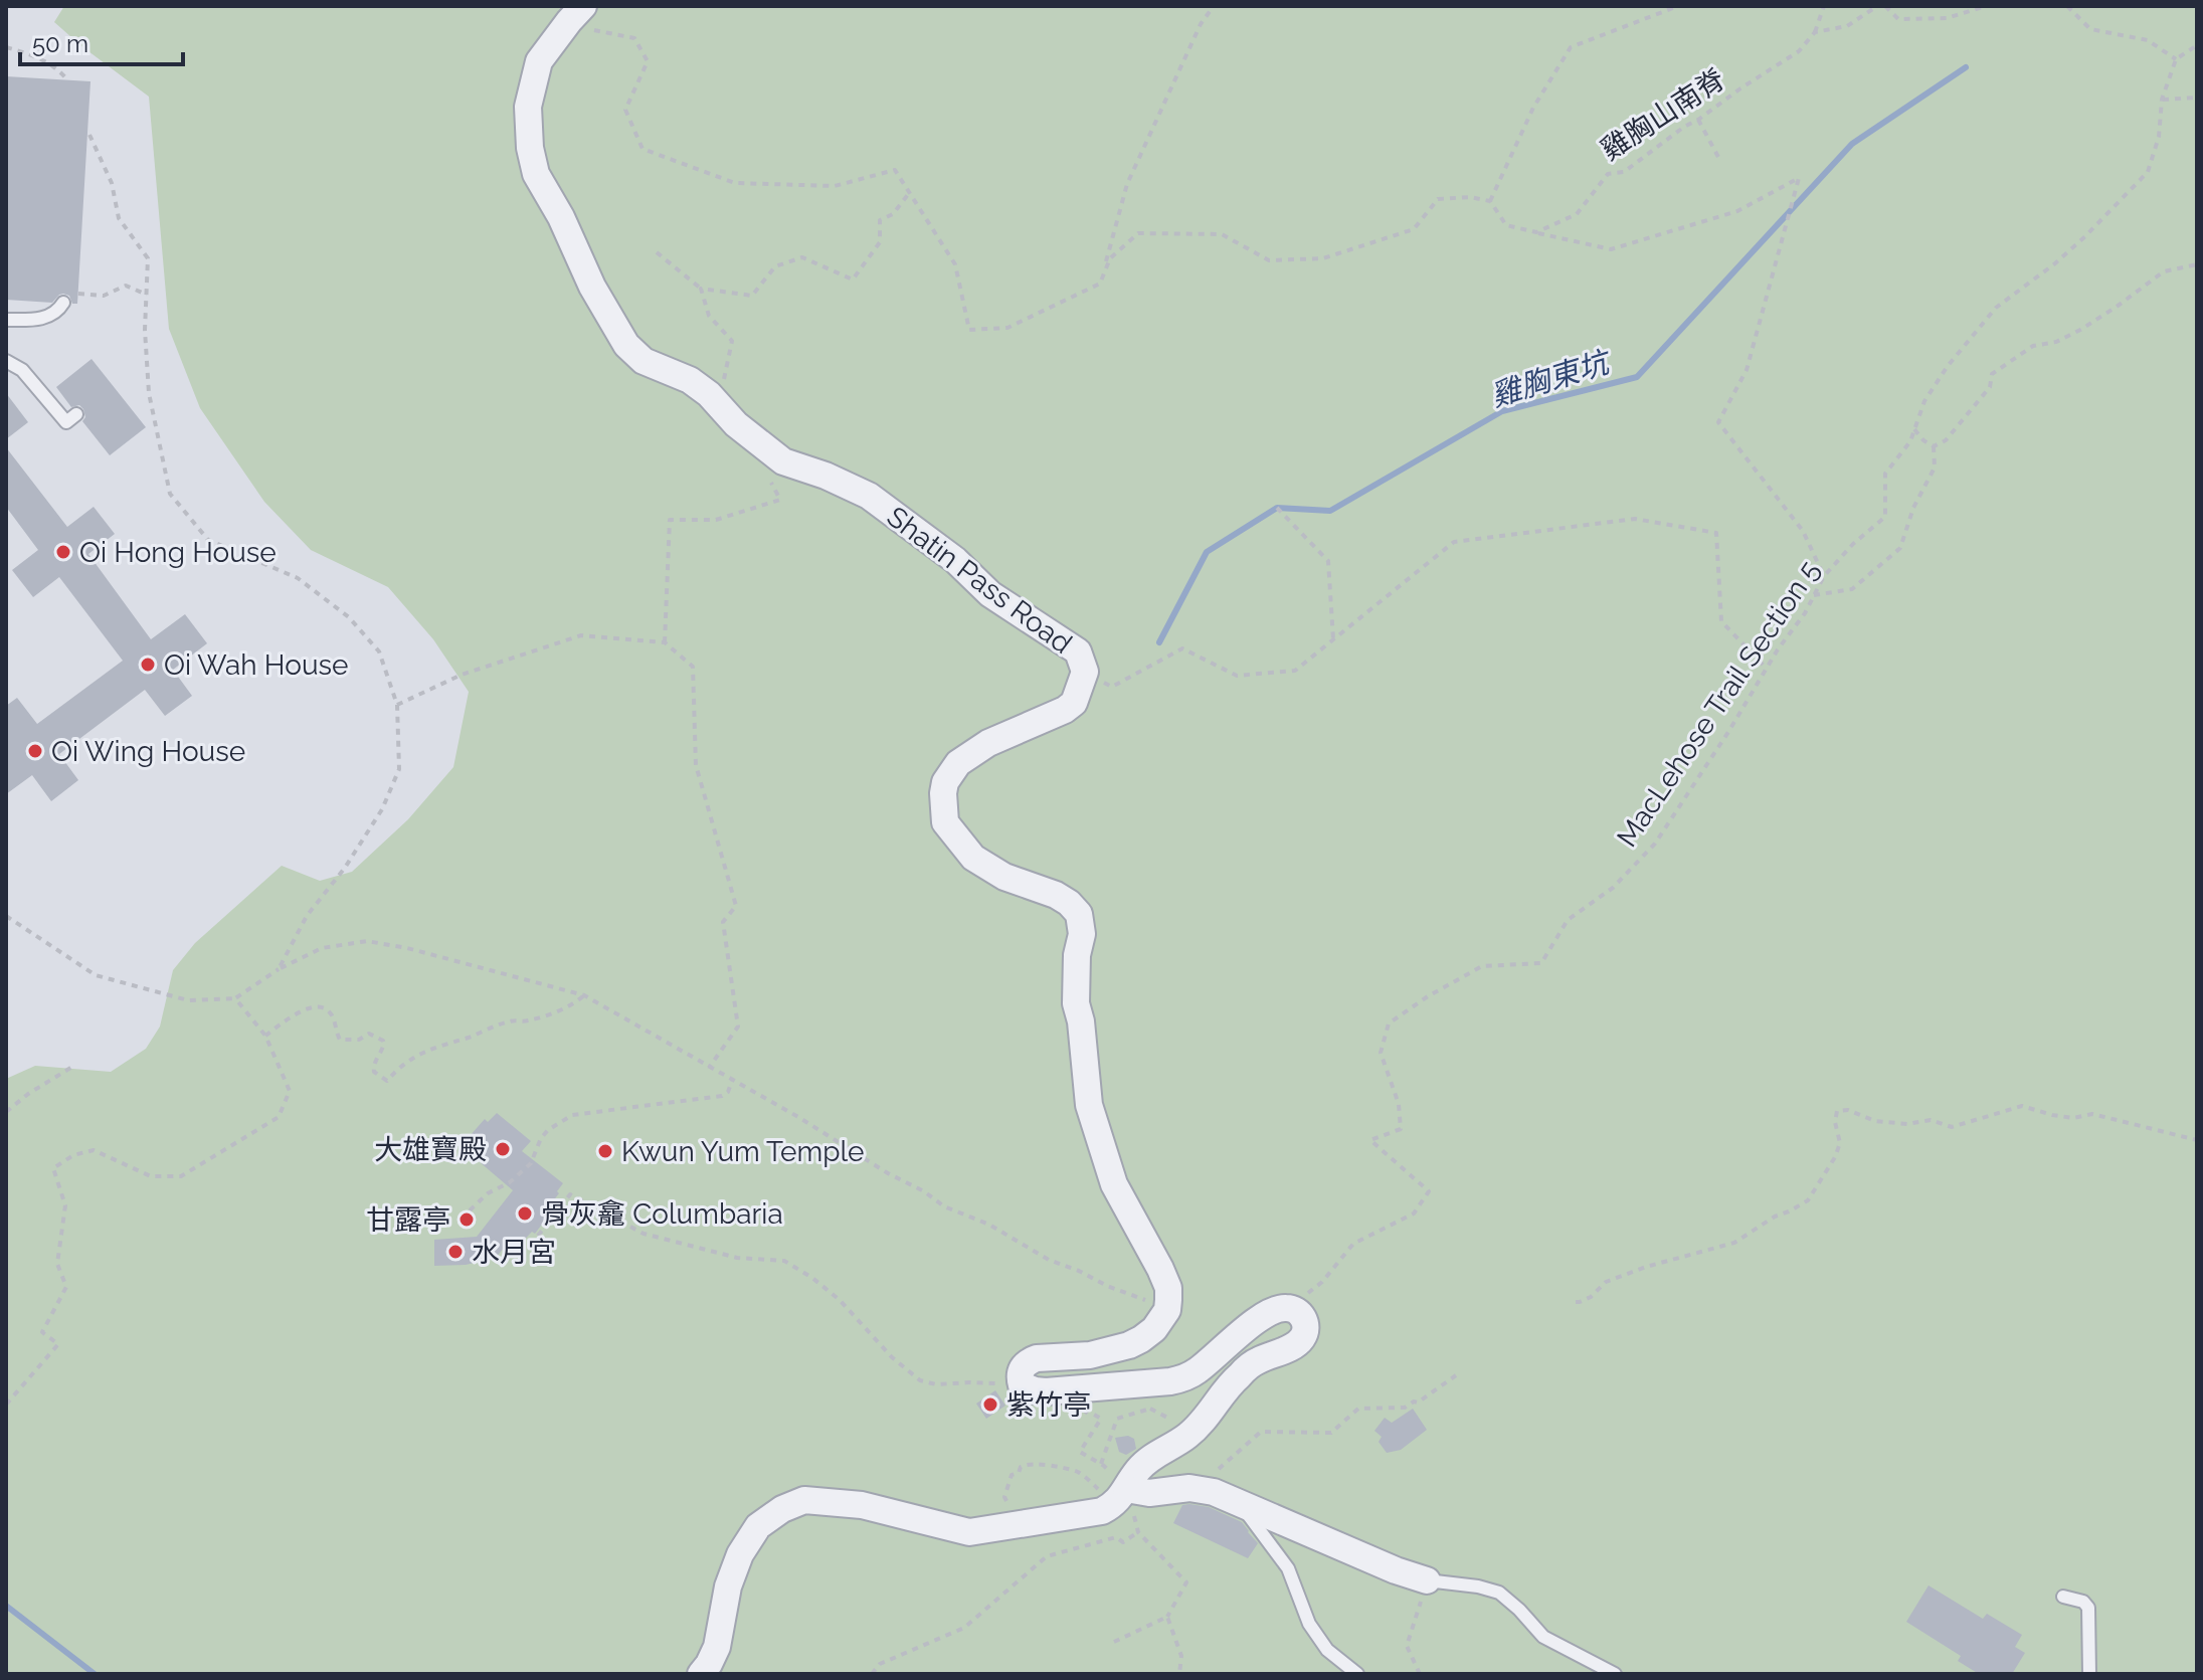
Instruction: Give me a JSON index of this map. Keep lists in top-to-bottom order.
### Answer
{
  "streets": {
    "street": ["Shatin Pass Road"],
    "path": ["雞胸山南脊", "MacLehose Trail Section 5"]
  },
  "water": ["雞胸東坑"],
  "places": [
    "Oi Hong House",
    "Oi Wah House",
    "Oi Wing House",
    "大雄寶殿",
    "Kwun Yum Temple",
    "骨灰龕 Columbaria",
    "甘露亭",
    "水月宮",
    "紫竹亭"
  ],
  "scale_bar": "50 m"
}
